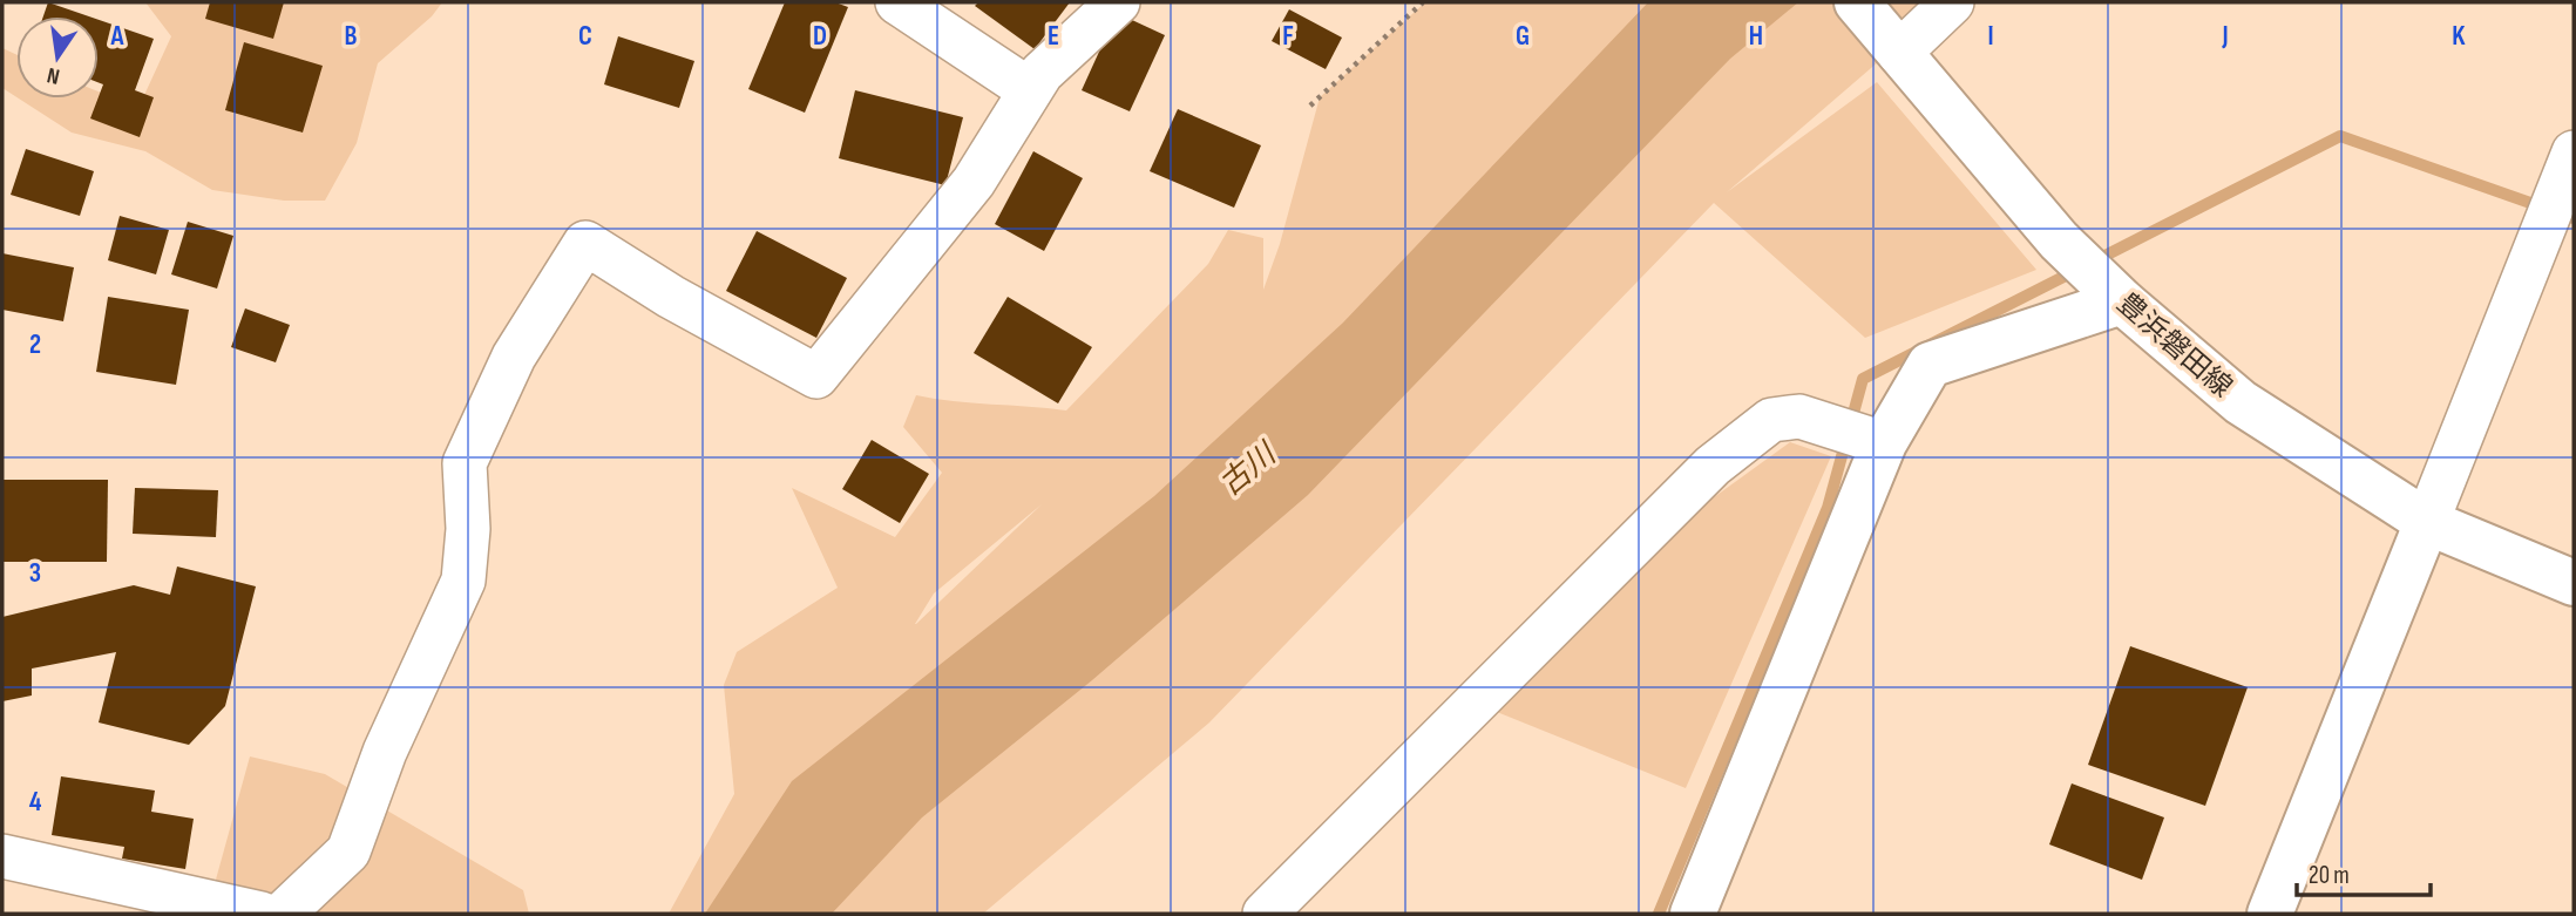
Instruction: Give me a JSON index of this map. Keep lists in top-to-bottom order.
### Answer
{
  "streets": {
    "street": ["豊浜磐田線"]
  },
  "water": ["古川"],
  "scale_bar": "20 m",
  "north": "bottom",
  "grid": {
    "columns": [
      "A",
      "B",
      "C",
      "D",
      "E",
      "F",
      "G",
      "H",
      "I",
      "J",
      "K"
    ],
    "rows": ["2", "3", "4"]
  }
}
